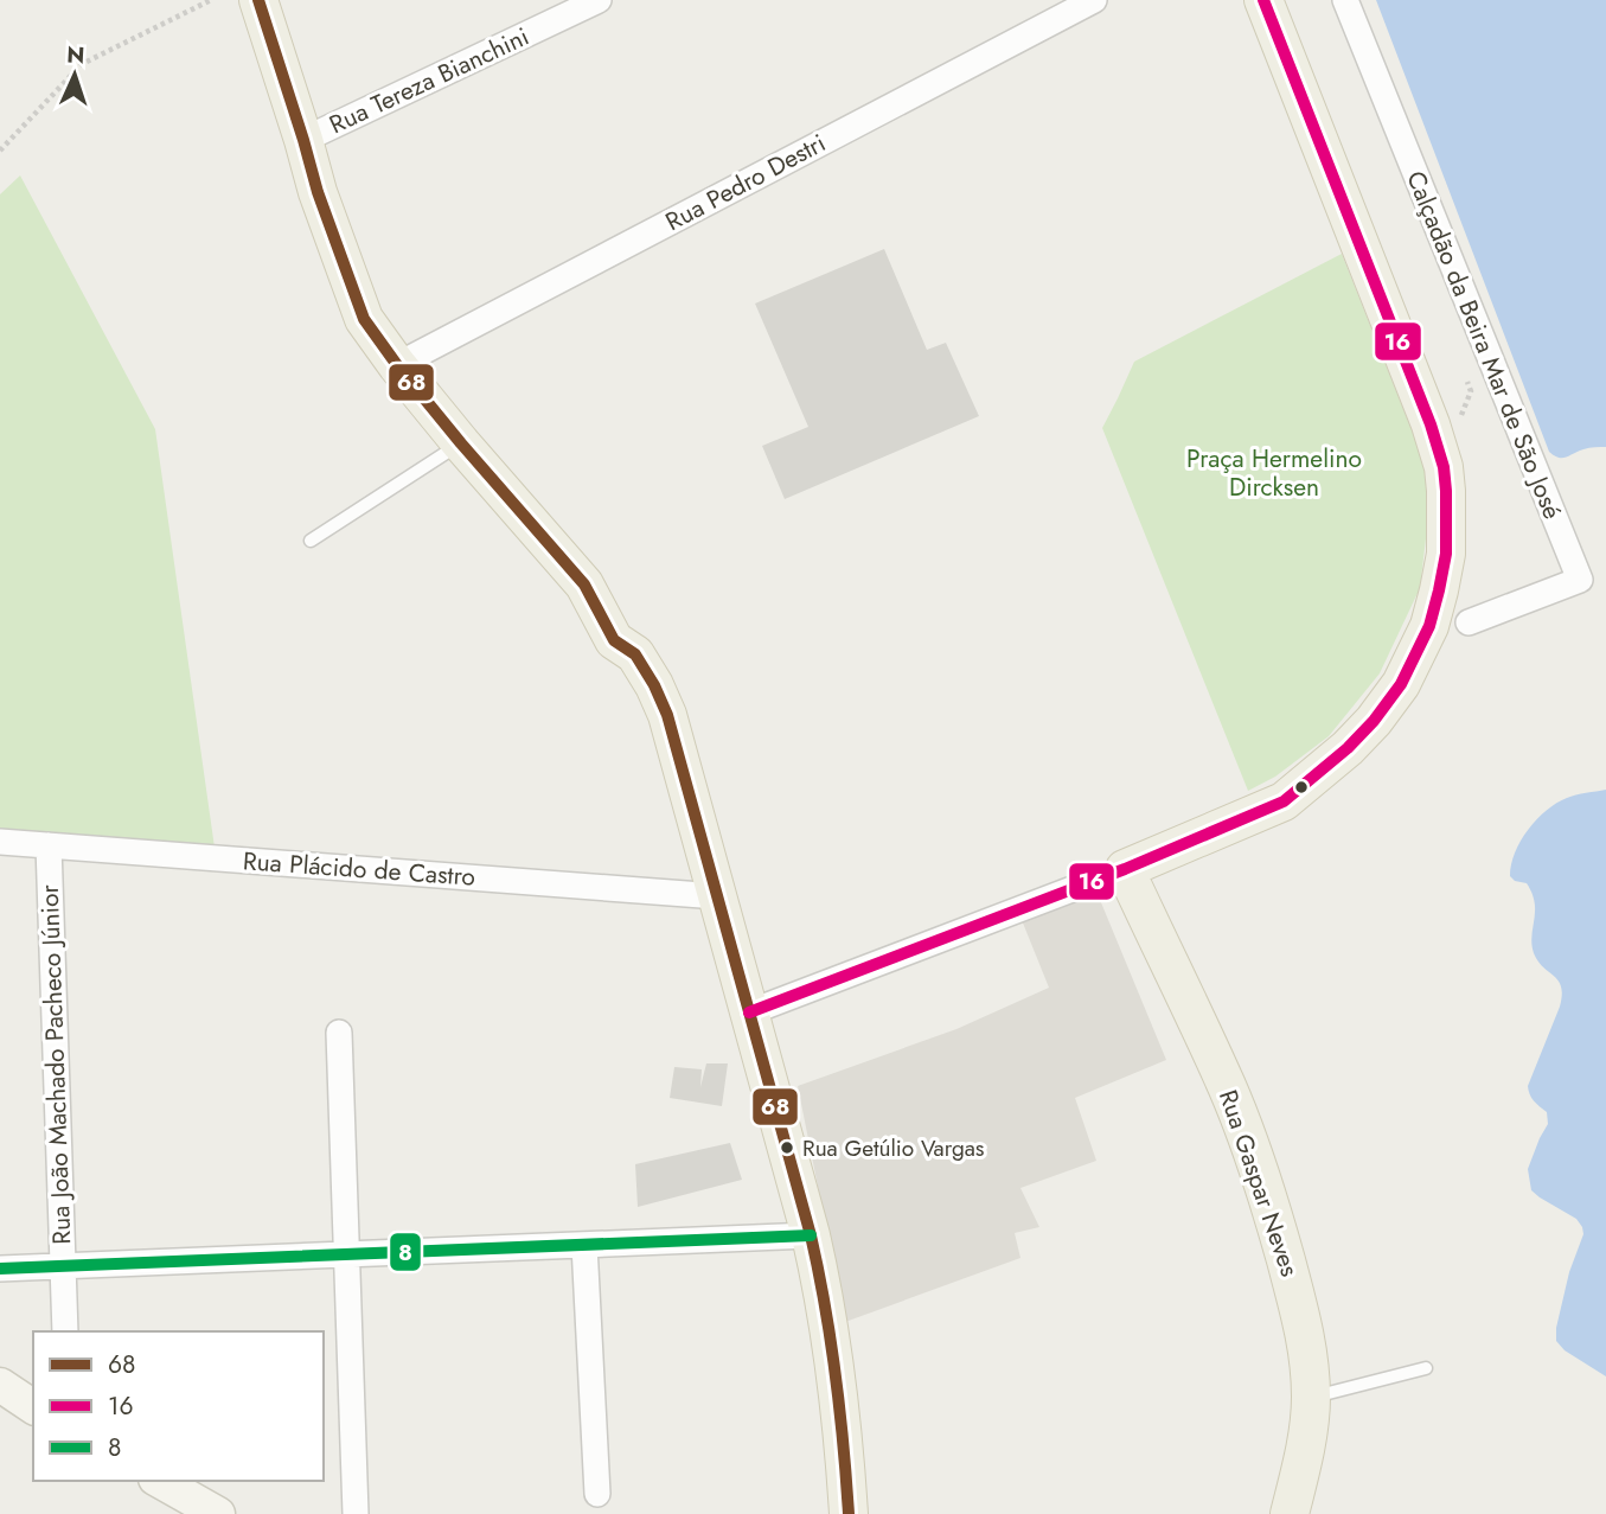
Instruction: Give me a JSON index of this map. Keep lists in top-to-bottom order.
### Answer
{
  "streets": {
    "main road": ["Rua Gaspar Neves"],
    "street": [
      "Rua Tereza Bianchini",
      "Rua Pedro Destri",
      "Calçadão da Beira Mar de São José",
      "Rua Plácido de Castro",
      "Rua João Machado Pacheco Júnior"
    ]
  },
  "crossings": [
    ["Rua Plácido de Castro", "Rua João Machado Pacheco Júnior"]
  ],
  "parks": ["Praça Hermelino Dircksen"],
  "places": ["Rua Getúlio Vargas"],
  "lines": ["transit line 68", "transit line 16", "transit line 8"],
  "legend": ["68", "16", "8"],
  "north": "top"
}
